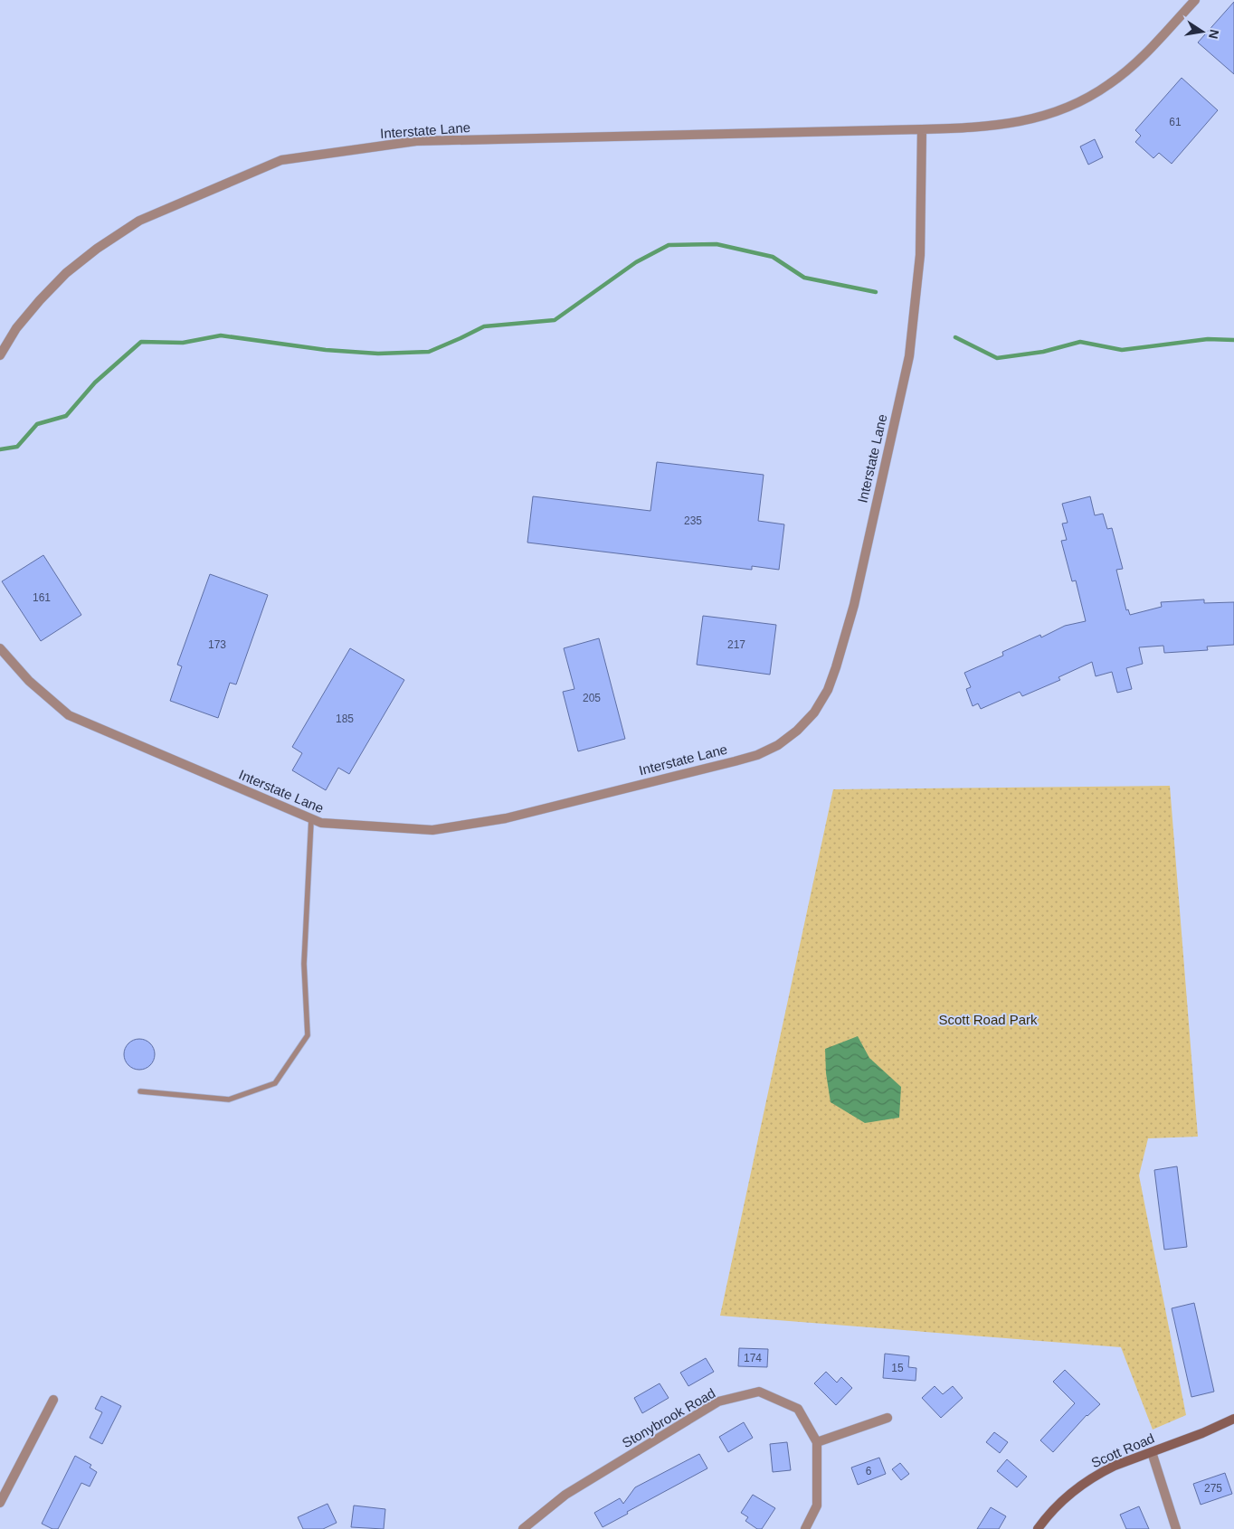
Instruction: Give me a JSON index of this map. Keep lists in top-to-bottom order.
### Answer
{
  "streets": {
    "main road": ["Scott Road"],
    "street": ["Interstate Lane", "Stonybrook Road"]
  },
  "parks": ["Scott Road Park"],
  "house_numbers": [
    "61",
    "235",
    "161",
    "173",
    "217",
    "205",
    "185",
    "174",
    "15",
    "6",
    "275"
  ],
  "north": "right"
}
